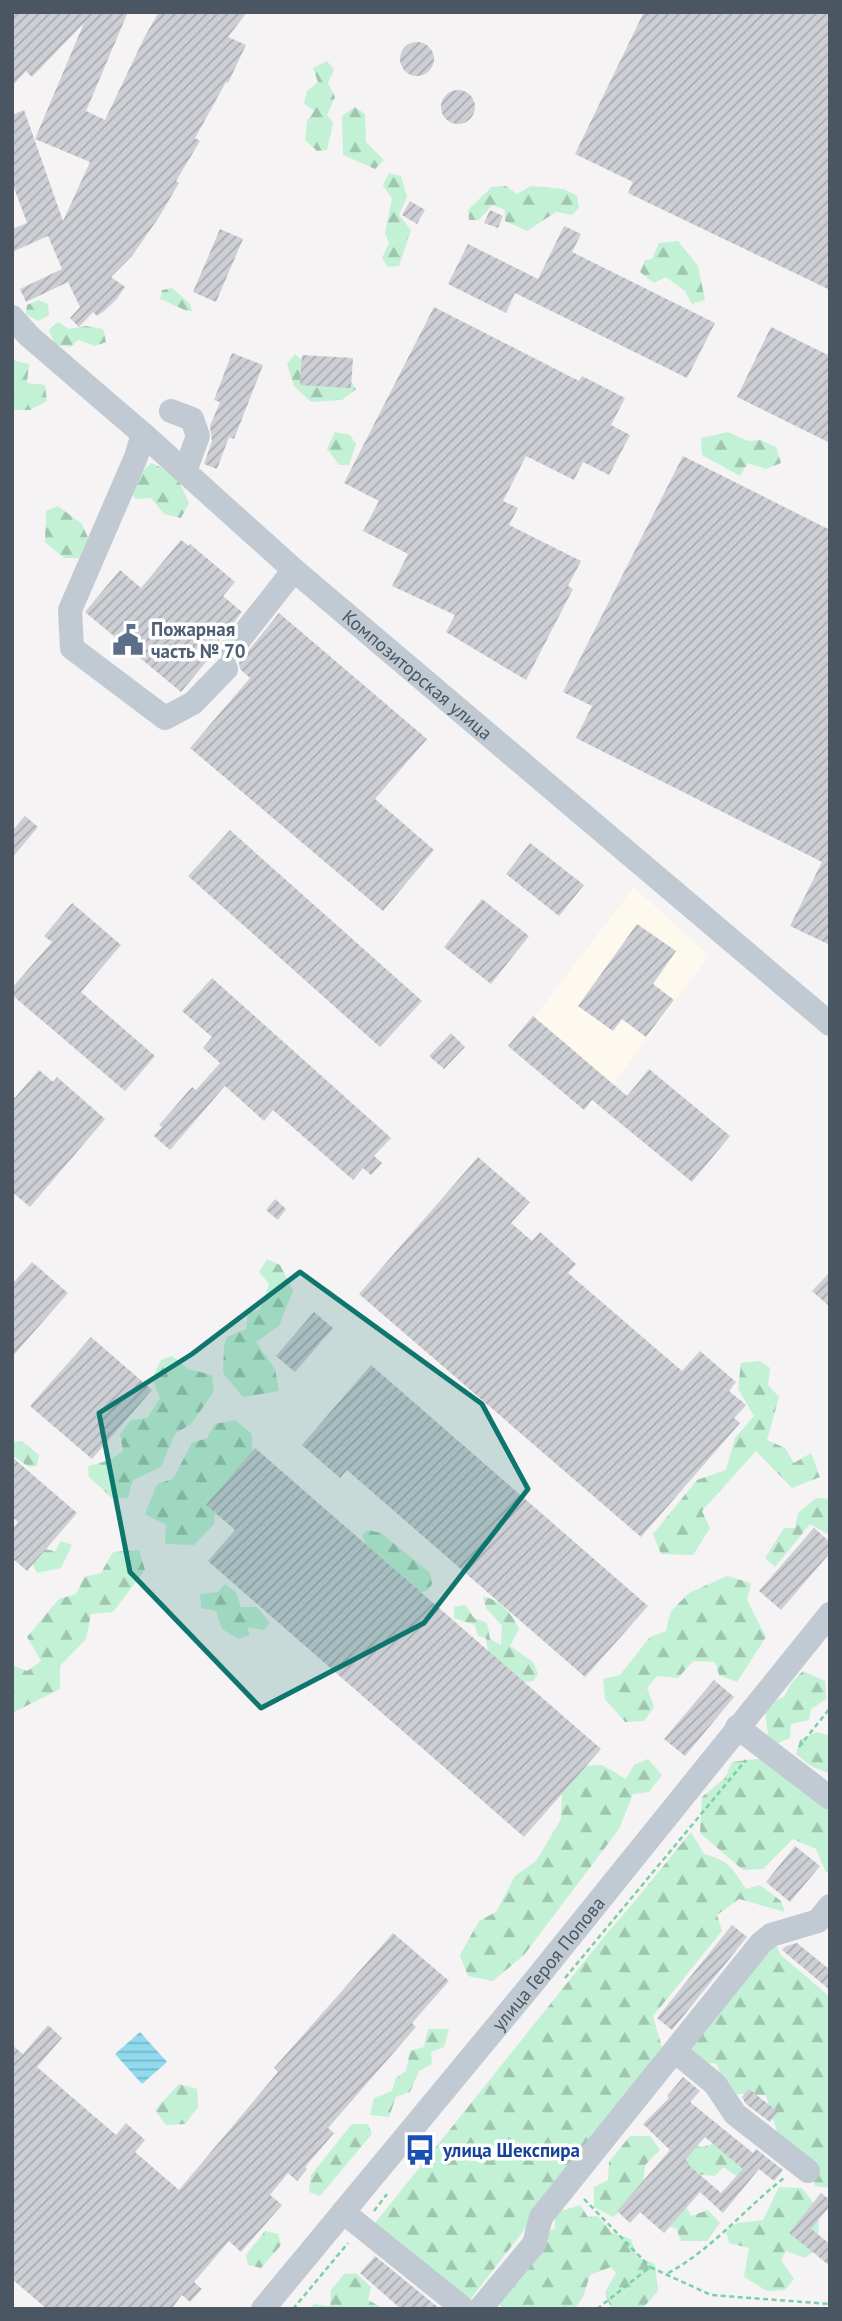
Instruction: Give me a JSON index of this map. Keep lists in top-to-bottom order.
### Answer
{
  "streets": {
    "street": ["Композиторская улица", "улица Героя Попова"]
  },
  "places": {
    "public building": ["Пожарная часть № 70"],
    "bus stop": ["улица Шекспира"]
  }
}
